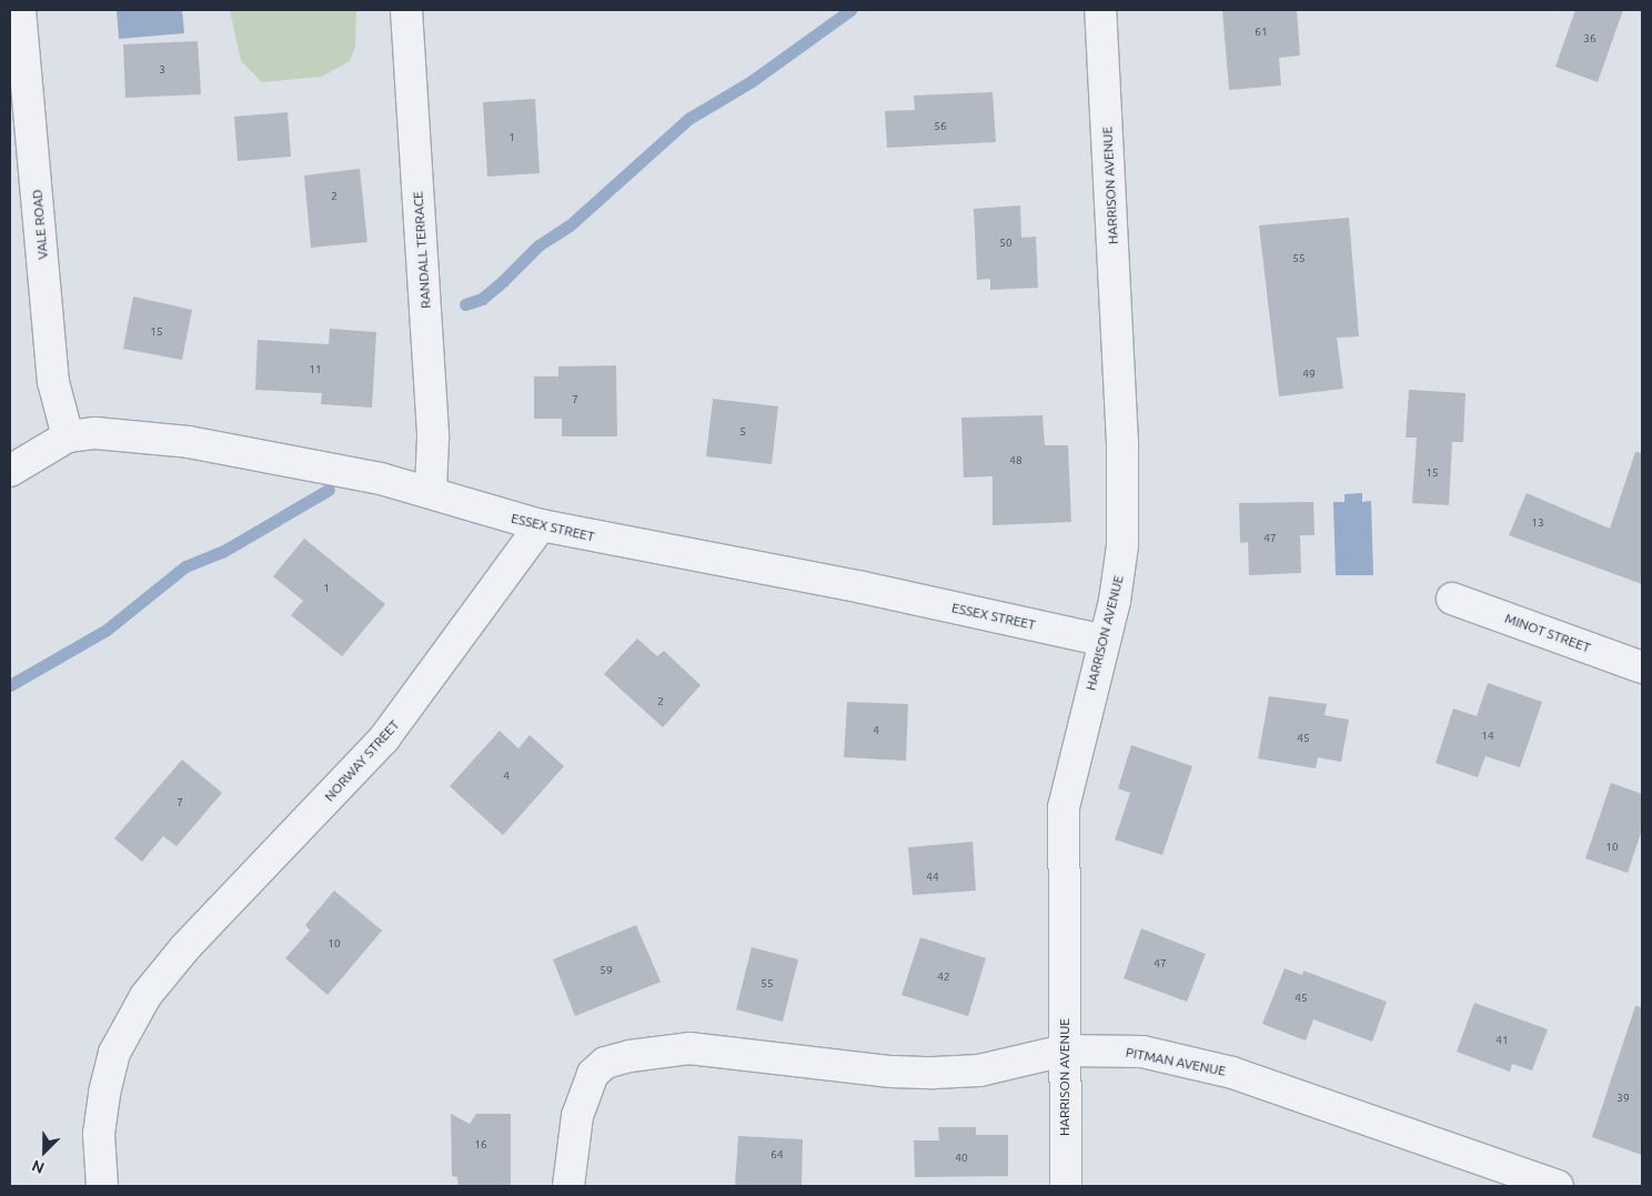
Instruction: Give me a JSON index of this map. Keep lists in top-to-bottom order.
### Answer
{
  "streets": {
    "street": [
      "HARRISON AVENUE",
      "VALE ROAD",
      "RANDALL TERRACE",
      "ESSEX STREET",
      "MINOT STREET",
      "NORWAY STREET",
      "PITMAN AVENUE"
    ]
  },
  "crossings": [
    ["HARRISON AVENUE", "ESSEX STREET"],
    ["HARRISON AVENUE", "PITMAN AVENUE"],
    ["VALE ROAD", "ESSEX STREET"],
    ["RANDALL TERRACE", "ESSEX STREET"],
    ["ESSEX STREET", "NORWAY STREET"]
  ],
  "house_numbers": [
    "61",
    "36",
    "3",
    "56",
    "1",
    "2",
    "50",
    "55",
    "15",
    "11",
    "49",
    "7",
    "5",
    "48",
    "15",
    "13",
    "47",
    "1",
    "2",
    "4",
    "14",
    "45",
    "4",
    "7",
    "10",
    "44",
    "10",
    "47",
    "59",
    "42",
    "55",
    "45",
    "41",
    "39",
    "16",
    "64",
    "40"
  ],
  "north": "bottom left"
}
